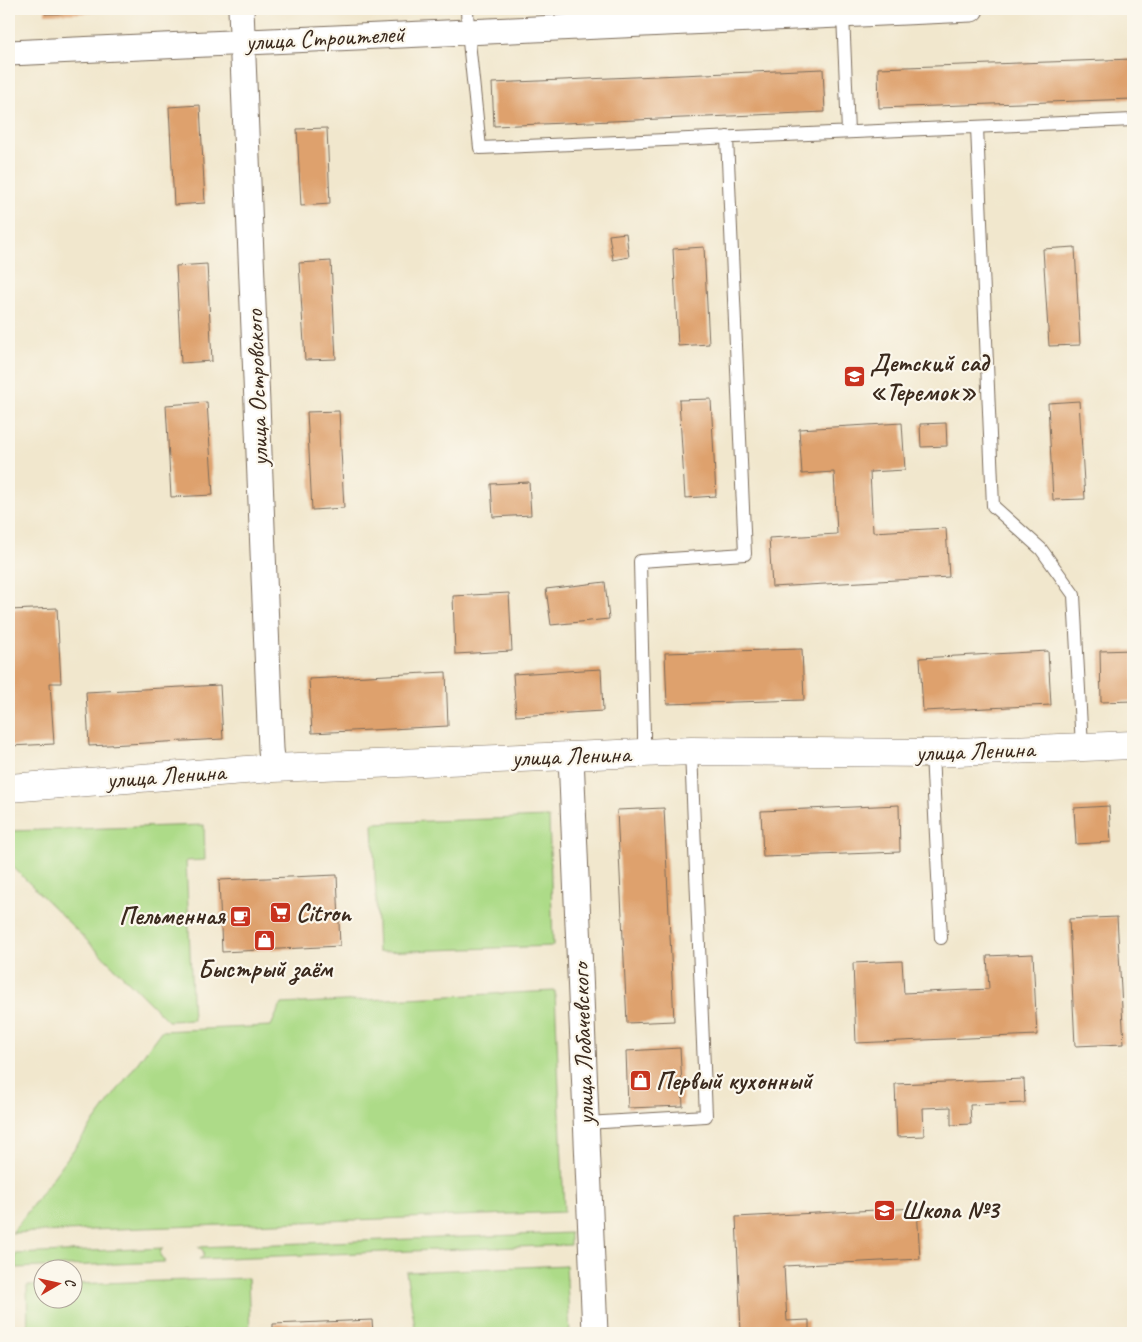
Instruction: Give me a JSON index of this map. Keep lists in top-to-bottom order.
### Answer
{
  "streets": {
    "street": [
      "улица Строителей",
      "улица Островского",
      "улица Ленина",
      "улица Лобачевского"
    ]
  },
  "crossings": [
    ["улица Строителей", "улица Островского"],
    ["улица Островского", "улица Ленина"],
    ["улица Ленина", "улица Лобачевского"]
  ],
  "places": {
    "school or university": ["Детский сад «Теремок»", "Школа №3"],
    "supermarket": ["Citron"],
    "cafe": ["Пельменная"],
    "shop": ["Быстрый заём", "Первый кухонный"]
  },
  "north": "right"
}
